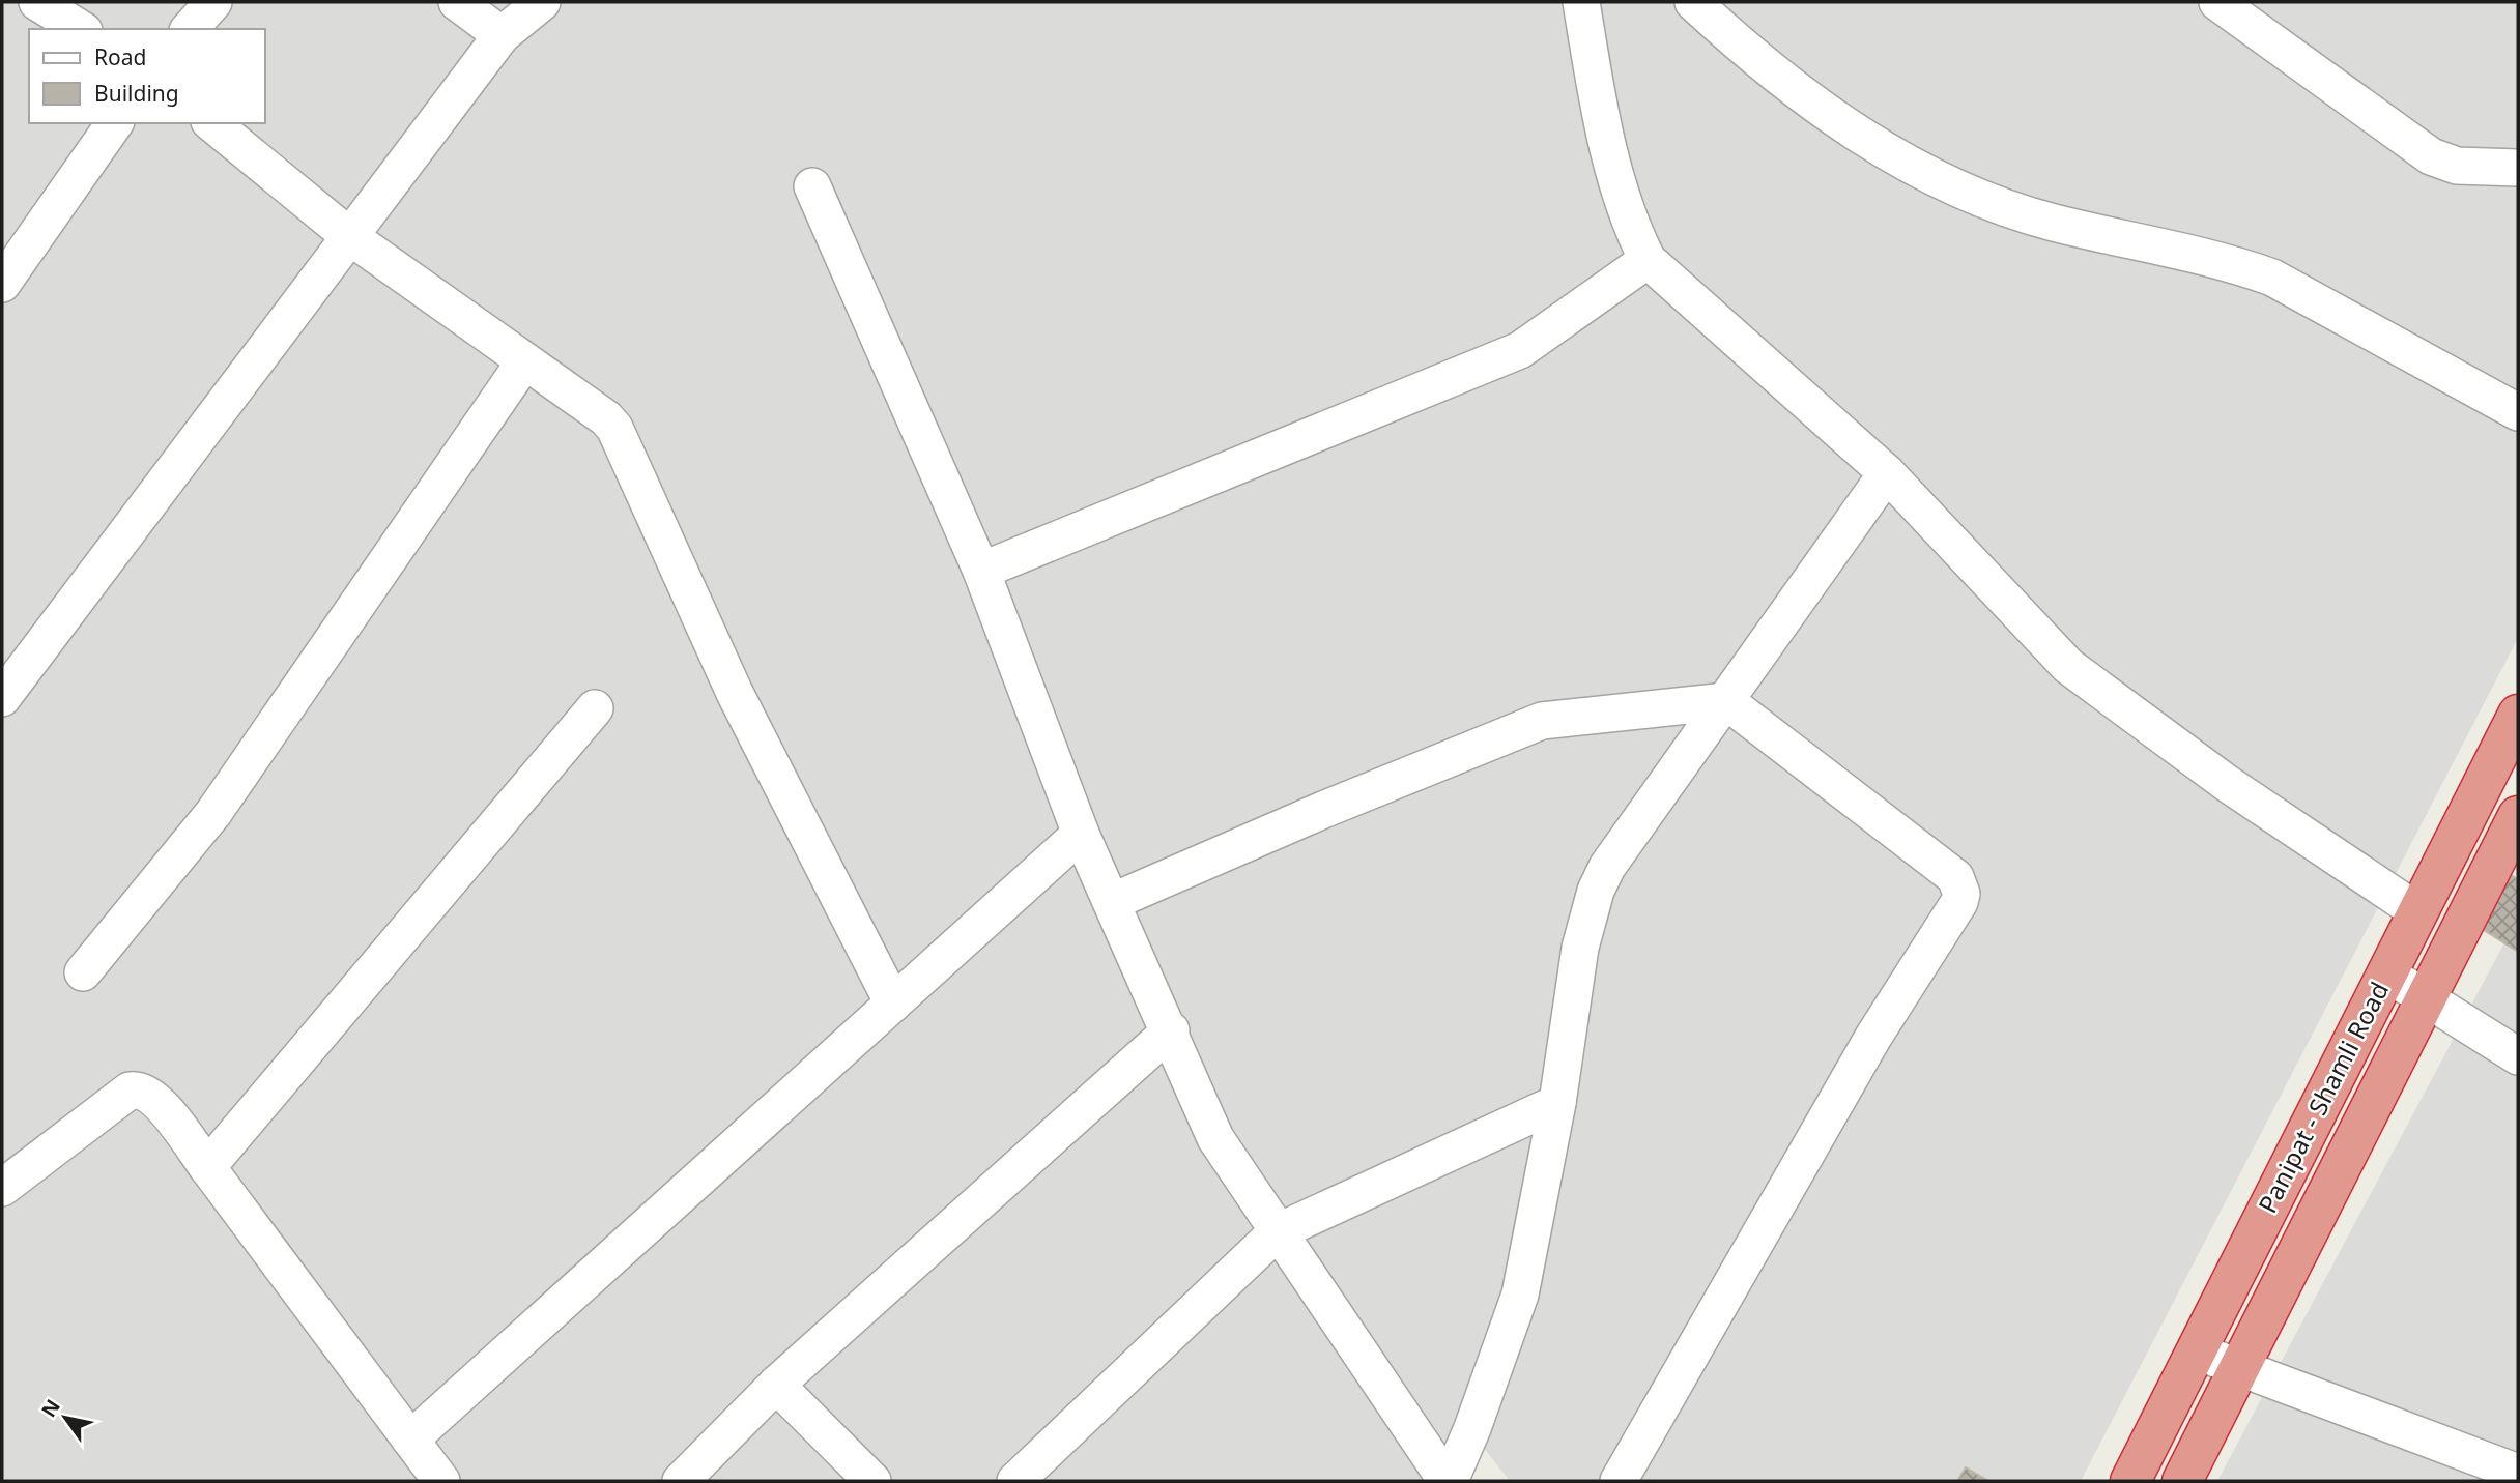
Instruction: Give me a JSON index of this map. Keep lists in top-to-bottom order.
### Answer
{
  "streets": {
    "highway": ["Panipat - Shamli Road"]
  },
  "legend": ["Road", "Building"],
  "north": "top left"
}
